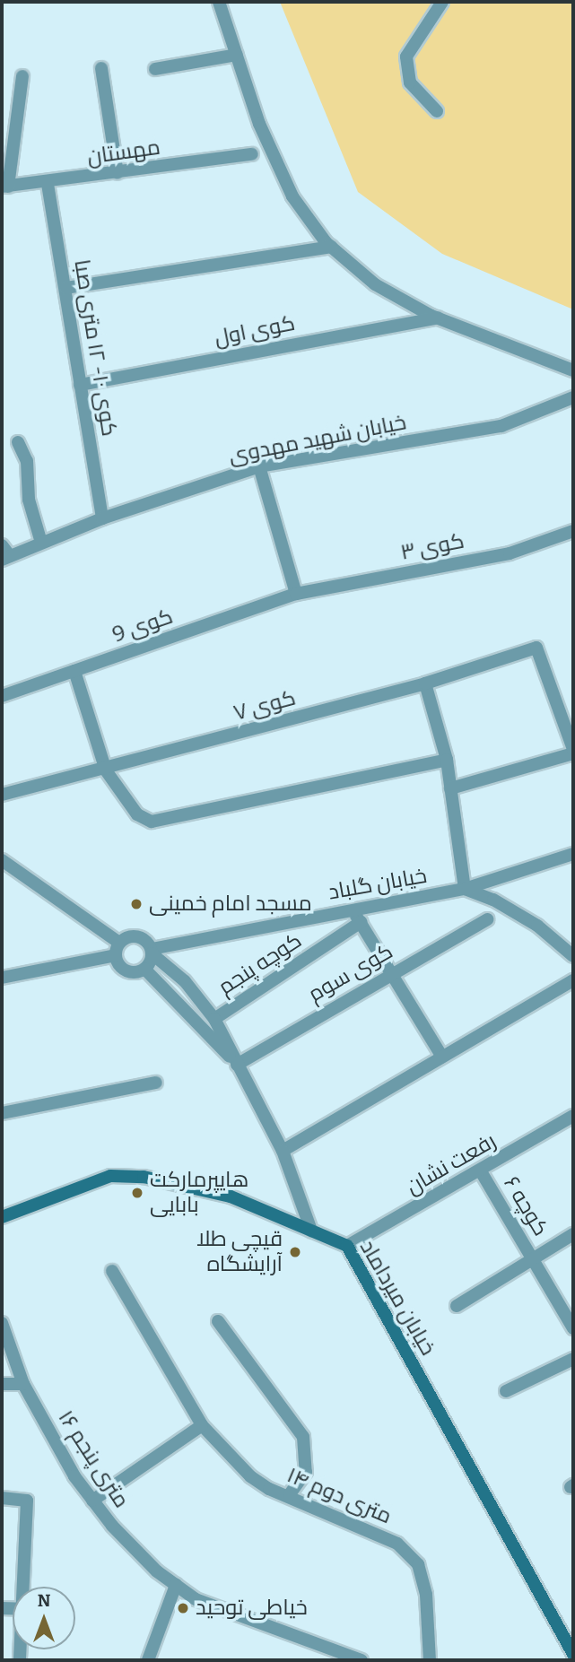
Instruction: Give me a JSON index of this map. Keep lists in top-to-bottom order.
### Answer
{
  "streets": {
    "main road": ["خیابان میرداماد"],
    "street": [
      "مهستان",
      "کوی اول",
      "کوی ۱۰- ۱۲ متری صبا",
      "خیابان شهید مهدوی",
      "کوی ۳",
      "کوی 9",
      "کوی ۷",
      "خیابان گلباد",
      "کوچه پنجم",
      "کوی سوم",
      "رفعت نشان",
      "کوچه ۶",
      "۱۶ متری پنجم",
      "۱۴ متری دوم"
    ]
  },
  "crossings": [
    ["مهستان", "کوی ۱۰- ۱۲ متری صبا"],
    ["کوی اول", "کوی ۱۰- ۱۲ متری صبا"],
    ["کوی ۱۰- ۱۲ متری صبا", "خیابان شهید مهدوی"],
    ["کوی ۳", "کوی 9"],
    ["رفعت نشان", "کوچه ۶"],
    ["رفعت نشان", "خیابان میرداماد"]
  ],
  "places": [
    "مسجد امام خمینی",
    "هایپرمارکت بابایی",
    "قیچی طلا آرایشگاه",
    "خیاطی توحید"
  ],
  "north": "top"
}
